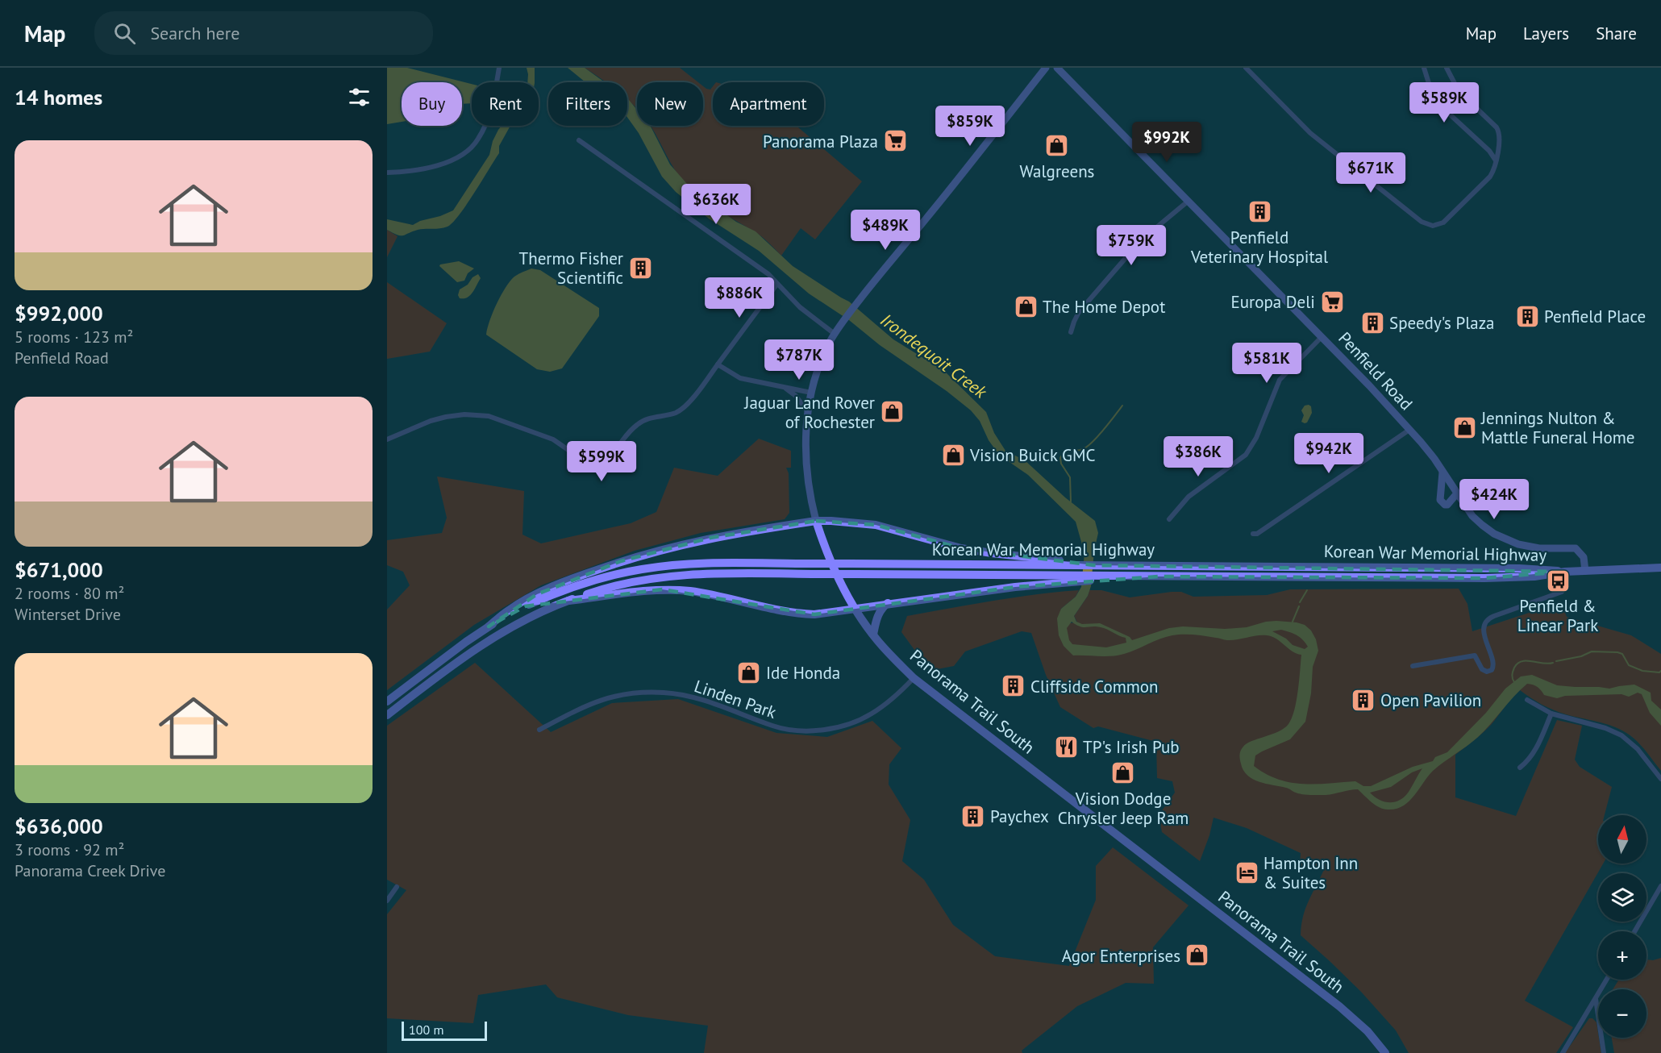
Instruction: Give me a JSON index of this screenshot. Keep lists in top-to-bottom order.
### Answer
{
  "streets": {
    "main road": ["Korean War Memorial Highway", "Panorama Trail South"],
    "street": ["Penfield Road", "Linden Park"]
  },
  "crossings": [
    ["Linden Park", "Panorama Trail South"]
  ],
  "water": ["Irondequoit Creek"],
  "places": {
    "supermarket": ["Panorama Plaza", "Europa Deli"],
    "shop": [
      "Walgreens",
      "The Home Depot",
      "Jaguar Land Rover of Rochester",
      "Jennings Nulton & Mattle Funeral Home",
      "Vision Buick GMC",
      "Ide Honda",
      "Vision Dodge Chrysler Jeep Ram",
      "Agor Enterprises"
    ],
    "building": [
      "Penfield Veterinary Hospital",
      "Thermo Fisher Scientific",
      "Penfield Place",
      "Speedy's Plaza",
      "Cliffside Common",
      "Open Pavilion",
      "Paychex"
    ],
    "bus stop": ["Penfield & Linear Park"],
    "restaurant": ["TP's Irish Pub"],
    "hotel": ["Hampton Inn & Suites"]
  },
  "scale_bar": "100 m",
  "north": "top",
  "page": {
    "header": "Map",
    "search": "Search here",
    "nav": ["Map", "Layers", "Share"],
    "heading": "14 homes",
    "price": [
      "$589K",
      "$859K",
      "$992K",
      "$671K",
      "$636K",
      "$489K",
      "$759K",
      "$886K",
      "$787K",
      "$581K",
      "$942K",
      "$386K",
      "$599K",
      "$424K"
    ],
    "chip": [
      "Buy",
      "Rent",
      "Filters",
      "New",
      "Apartment"
    ],
    "list": [
      {
        "name": "$992,000",
        "note": "5 rooms · 123 m² · Penfield Road"
      },
      {
        "name": "$671,000",
        "note": "2 rooms · 80 m² · Winterset Drive"
      },
      {
        "name": "$636,000",
        "note": "3 rooms · 92 m² · Panorama Creek Drive"
      }
    ],
    "map_buttons": ["+", "−"],
    "scale": "100 m"
  }
}
